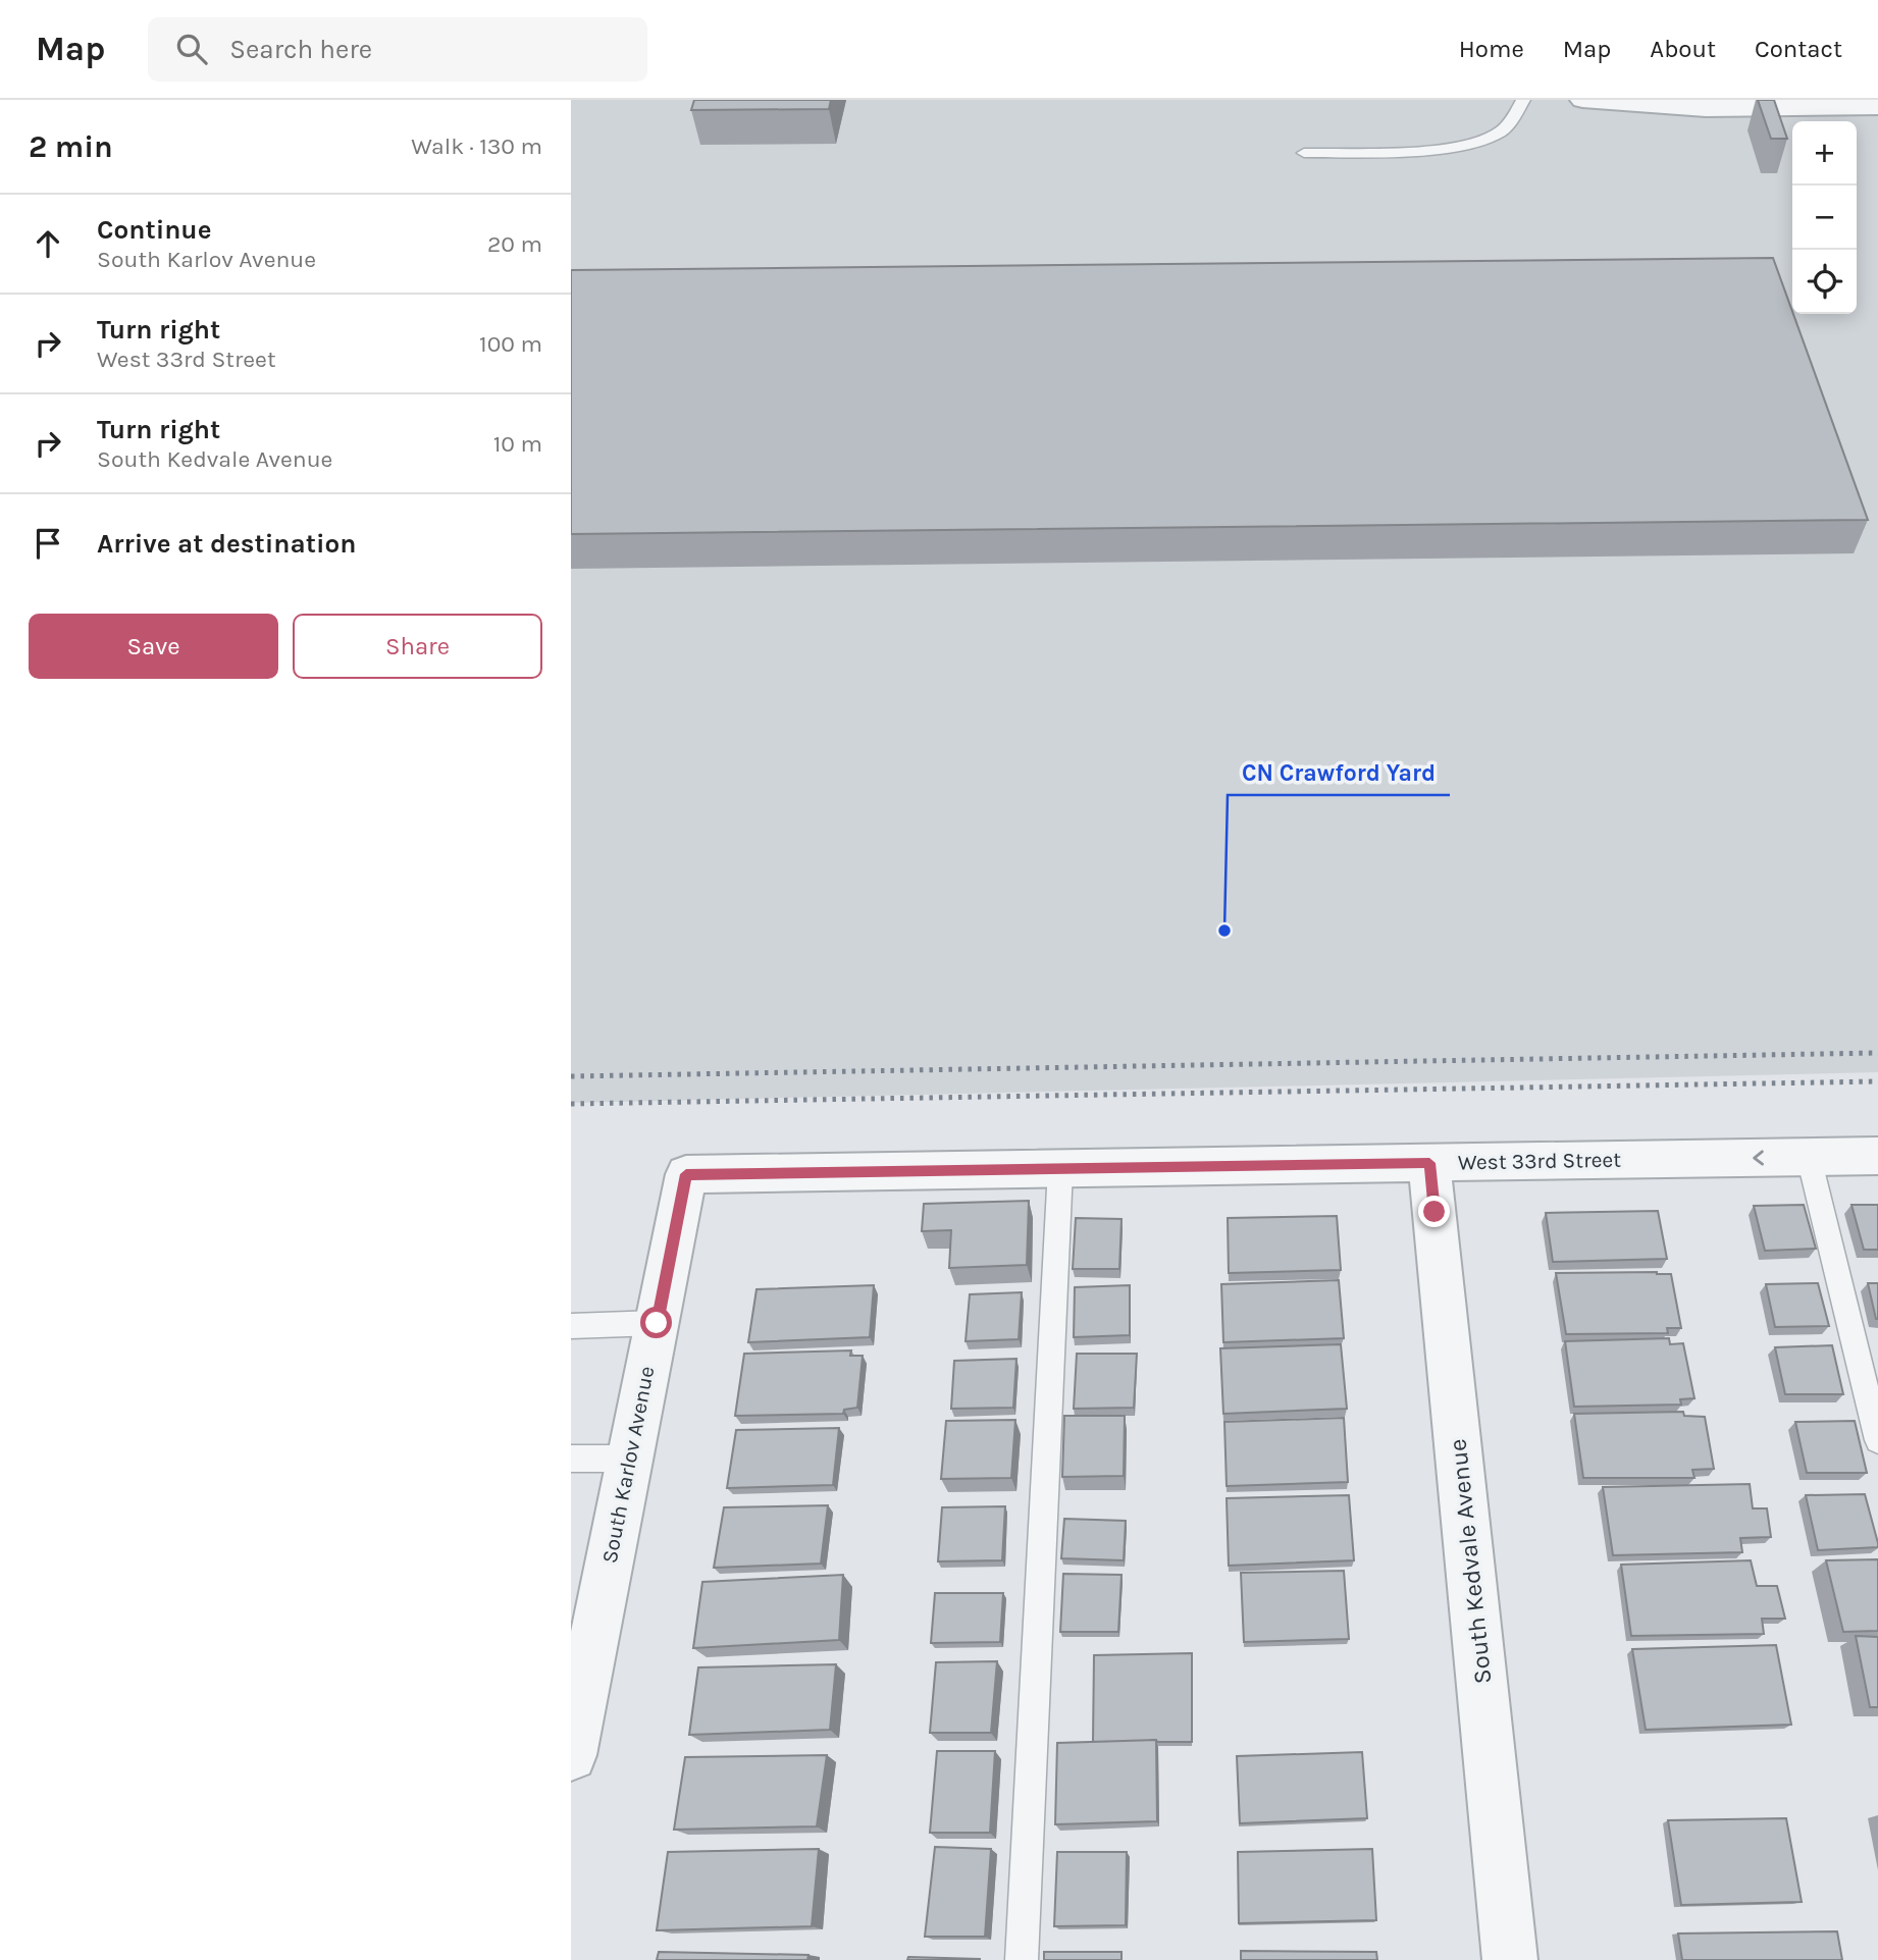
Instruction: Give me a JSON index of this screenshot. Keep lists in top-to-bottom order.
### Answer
{
  "streets": {
    "street": ["West 33rd Street", "South Karlov Avenue", "South Kedvale Avenue"]
  },
  "crossings": [
    ["West 33rd Street", "South Karlov Avenue"],
    ["West 33rd Street", "South Kedvale Avenue"]
  ],
  "places": ["CN Crawford Yard"],
  "page": {
    "header": "Map",
    "search": "Search here",
    "nav": [
      "Home",
      "Map",
      "About",
      "Contact"
    ],
    "heading": ["2 min", "Walk · 130 m"],
    "map_buttons": ["+", "−"],
    "list": [
      ["Continue", "South Karlov Avenue", "20 m"],
      ["Turn right", "West 33rd Street", "100 m"],
      ["Turn right", "South Kedvale Avenue", "10 m"],
      "Arrive at destination"
    ],
    "buttons": ["Save", "Share"]
  }
}
